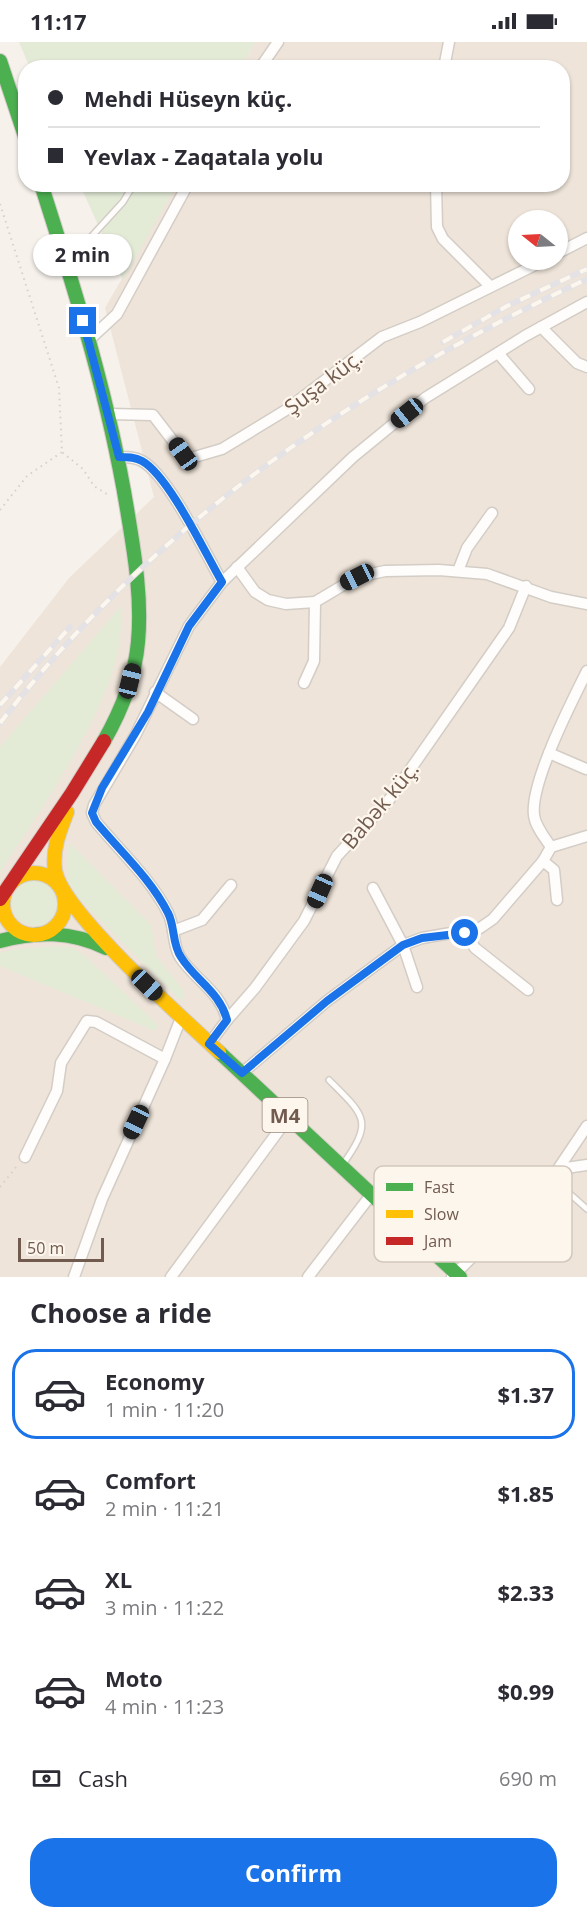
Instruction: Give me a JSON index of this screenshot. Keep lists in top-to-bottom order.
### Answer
{
  "streets": {
    "highway": ["M4"],
    "street": ["Şuşa küç.", "Babək küç."]
  },
  "crossings": [
    ["Babək küç.", "M4"]
  ],
  "legend": ["Fast", "Slow", "Jam"],
  "scale_bar": "50 m",
  "north": "left",
  "page": {
    "status": "11:17",
    "banner": ["Mehdi Hüseyn küç.", "Yevlax - Zaqatala yolu"],
    "bubble": "2 min",
    "scale": "50 m",
    "heading": "Choose a ride",
    "list": [
      {
        "name": "Economy",
        "note": "1 min · 11:20",
        "value": "$1.37"
      },
      {
        "name": "Comfort",
        "note": "2 min · 11:21",
        "value": "$1.85"
      },
      {
        "name": "XL",
        "note": "3 min · 11:22",
        "value": "$2.33"
      },
      {
        "name": "Moto",
        "note": "4 min · 11:23",
        "value": "$0.99"
      }
    ],
    "pay": ["Cash", "690 m"],
    "buttons": "Confirm"
  }
}
